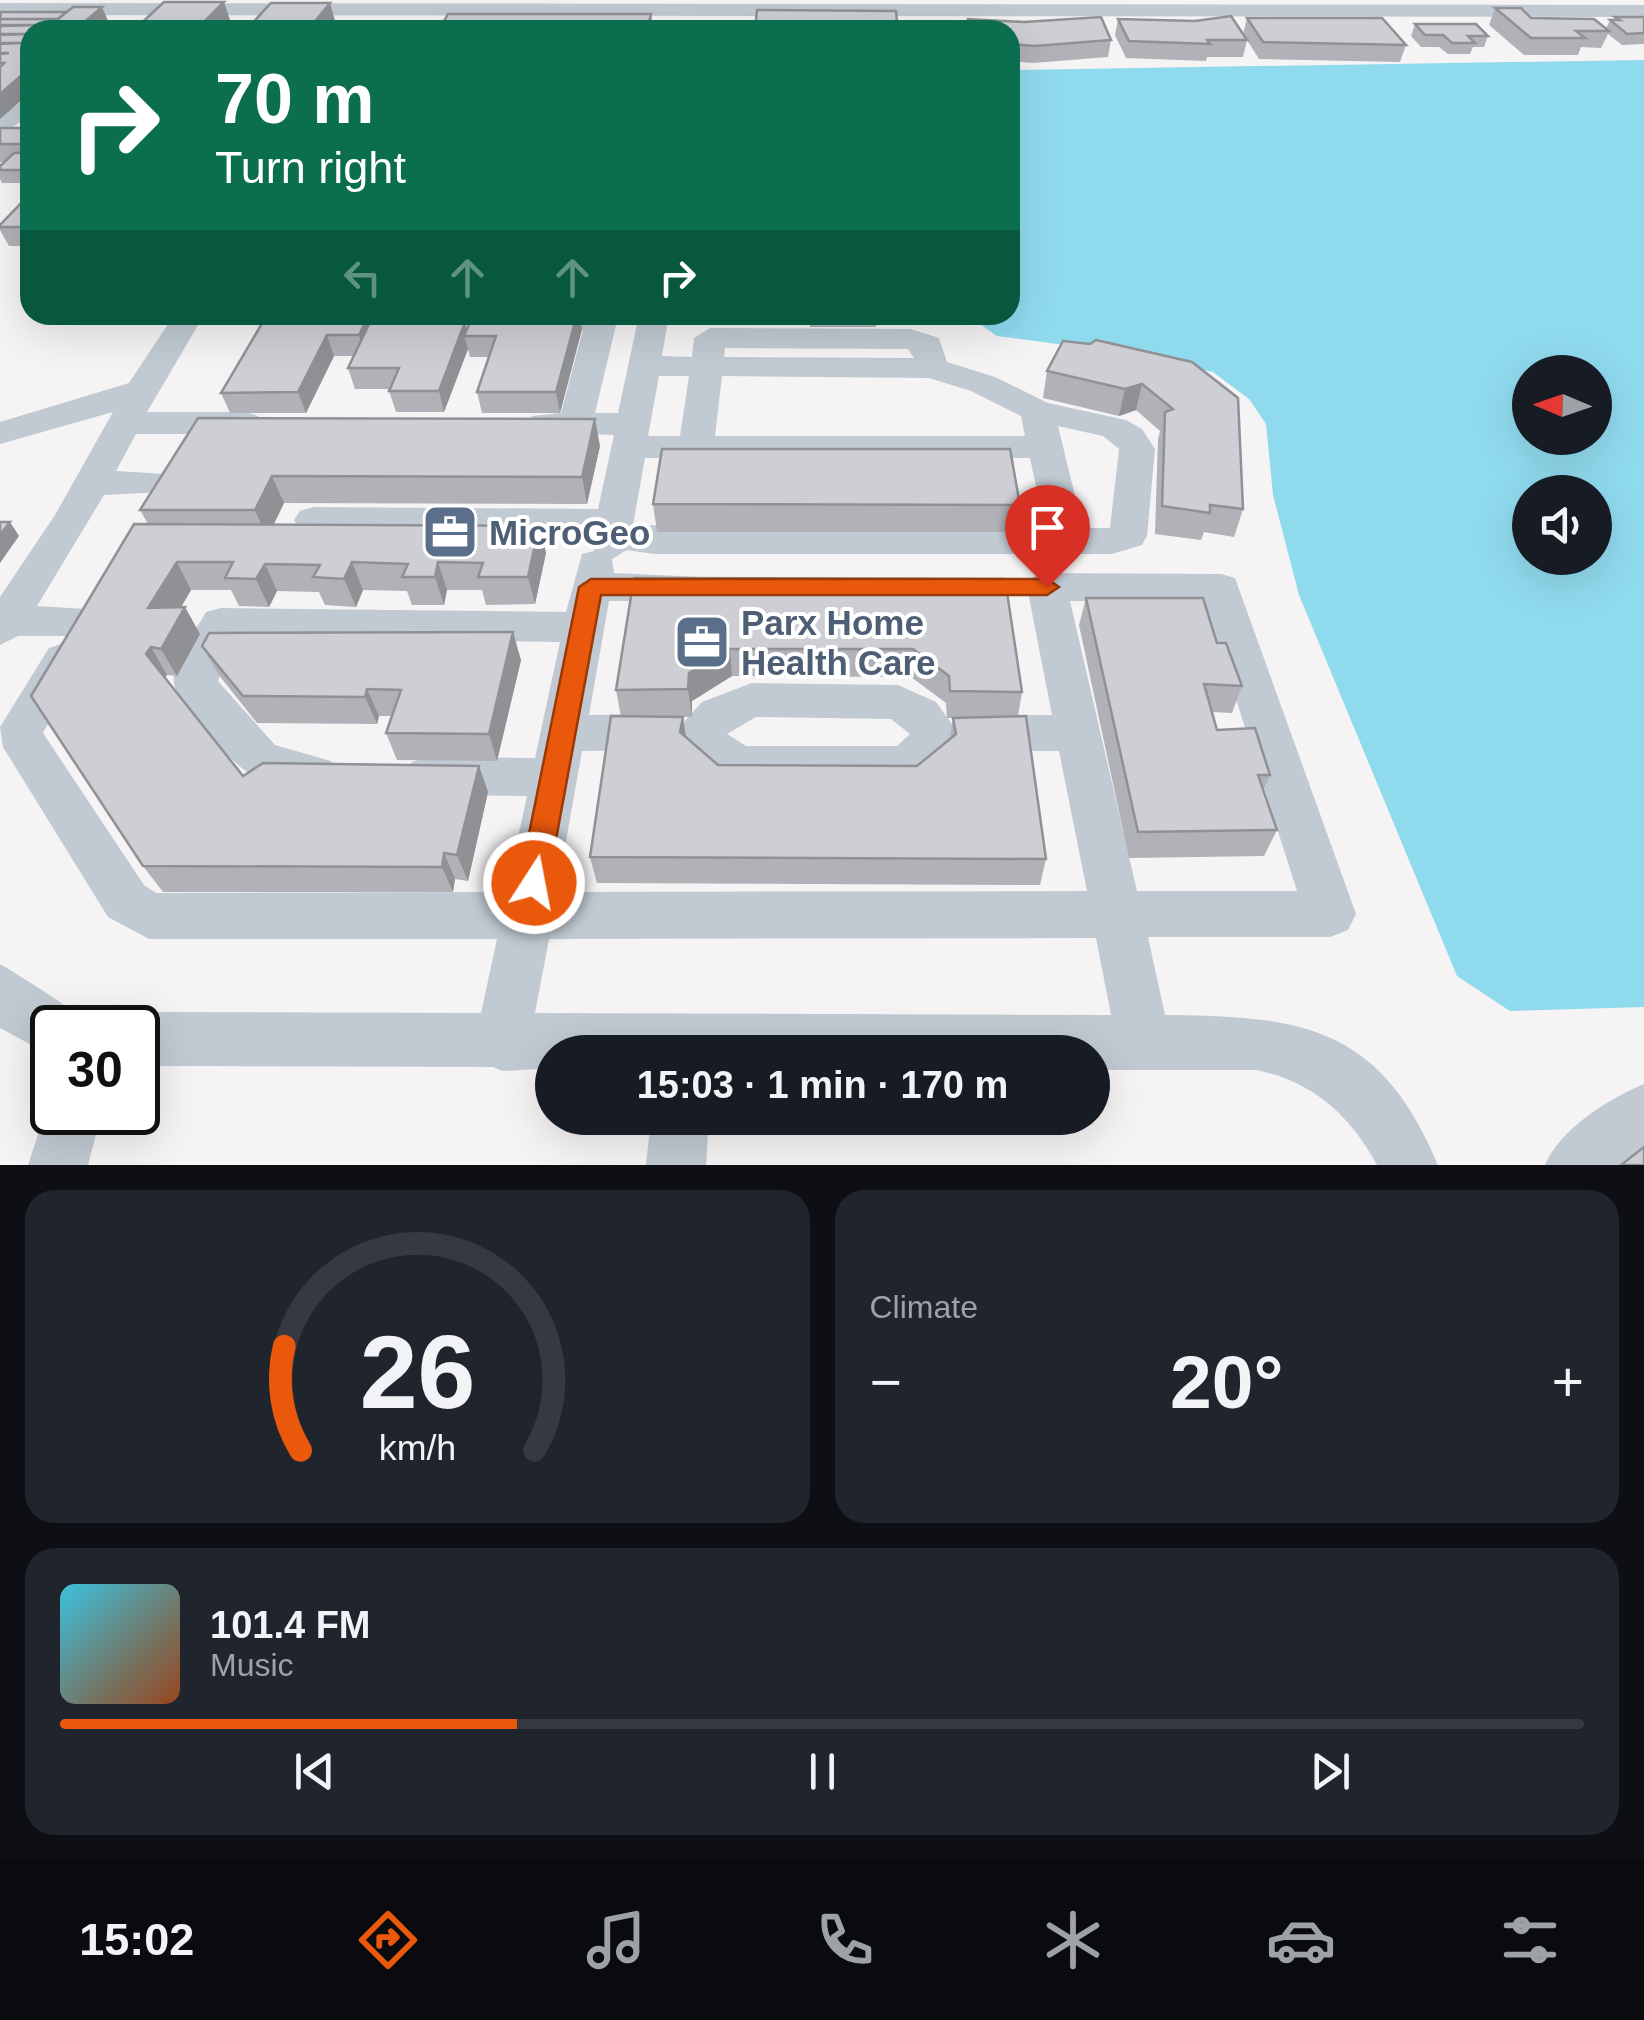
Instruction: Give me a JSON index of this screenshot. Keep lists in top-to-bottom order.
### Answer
{
  "places": {
    "office": ["MicroGeo", "Parx Home Health Care"]
  },
  "north": "left",
  "page": {
    "turn": ["70 m", "Turn right"],
    "limit": "30",
    "trip": "15:03 · 1 min · 170 m",
    "tile": "Climate",
    "heat": ["−", "20°", "+"],
    "song": ["101.4 FM", "Music"],
    "tabs": "15:02",
    "gauge": ["26", "km/h"]
  }
}
